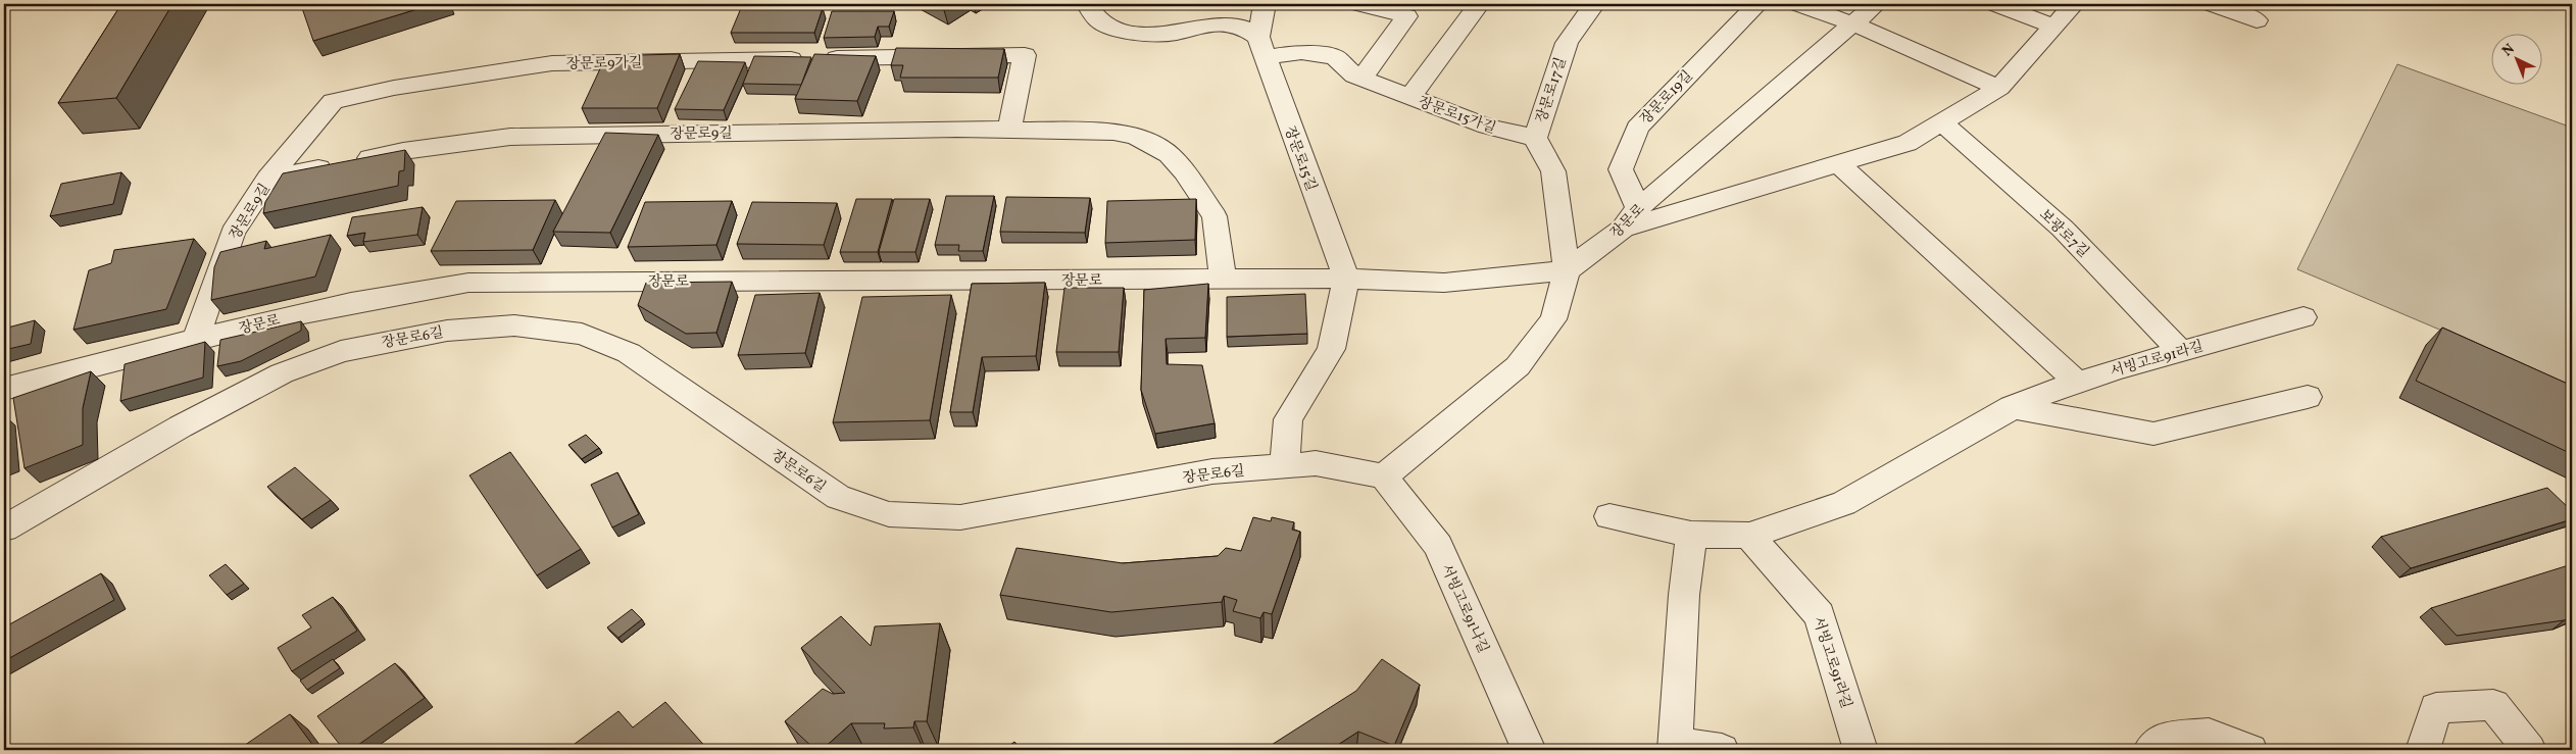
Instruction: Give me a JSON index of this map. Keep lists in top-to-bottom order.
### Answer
{
  "streets": {
    "street": [
      "장문로9가길",
      "장문로17길",
      "장문로19길",
      "장문로15가길",
      "장문로9길",
      "장문로15길",
      "장문로",
      "보광로7길",
      "장문로6길",
      "서빙고로91라길",
      "서빙고로91나길"
    ]
  },
  "crossings": [
    ["장문로9가길", "장문로9길"],
    ["장문로17길", "장문로15가길"],
    ["장문로17길", "장문로"],
    ["장문로19길", "장문로"],
    ["장문로15가길", "장문로15길"],
    ["장문로9길", "장문로"],
    ["장문로15길", "장문로"],
    ["보광로7길", "서빙고로91라길"],
    ["장문로6길", "서빙고로91나길"]
  ],
  "north": "top left"
}
